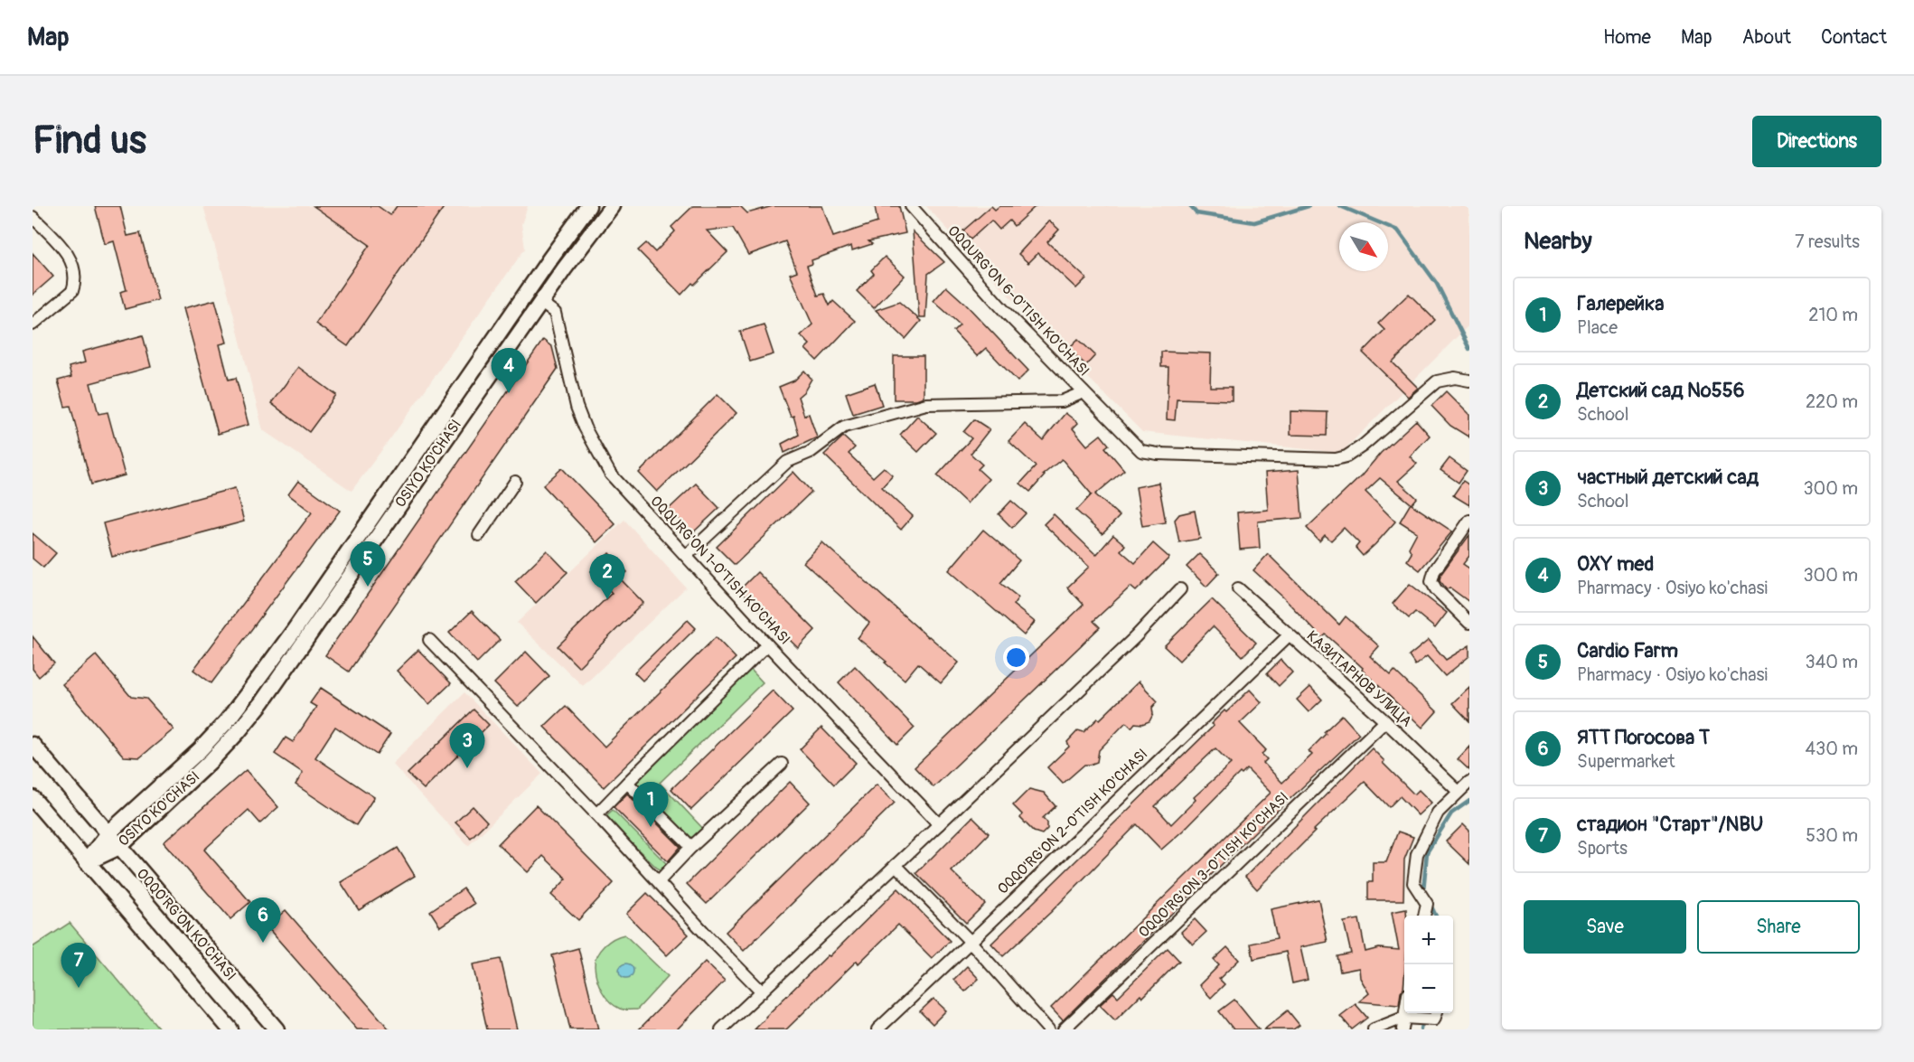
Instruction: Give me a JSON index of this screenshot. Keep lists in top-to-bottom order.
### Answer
{
  "streets": {
    "main road": ["OSIYO KO'CHASI", "OQQO'RG'ON KO'CHASI"],
    "street": [
      "OQQURG'ON 6-O'TISH KO'CHASI",
      "OQQURG'ON 1-O'TISH KO'CHASI",
      "КАЗИТАРНОВ УЛИЦА",
      "OQQO'RG'ON 2-O'TISH KO'CHASI",
      "OQQO'RG'ON 3-O'TISH KO'CHASI"
    ]
  },
  "crossings": [
    ["OQQURG'ON 6-O'TISH KO'CHASI", "OQQURG'ON 1-O'TISH KO'CHASI"],
    ["OSIYO KO'CHASI", "OQQURG'ON 1-O'TISH KO'CHASI"],
    ["OSIYO KO'CHASI", "OQQO'RG'ON KO'CHASI"],
    ["КАЗИТАРНОВ УЛИЦА", "OQQO'RG'ON 2-O'TISH KO'CHASI"],
    ["КАЗИТАРНОВ УЛИЦА", "OQQO'RG'ON 3-O'TISH KO'CHASI"]
  ],
  "north": "bottom right",
  "page": {
    "header": "Map",
    "nav": [
      "Home",
      "Map",
      "About",
      "Contact"
    ],
    "buttons": [
      "Directions",
      ["Save", "Share"]
    ],
    "title": "Find us",
    "heading": ["Nearby", "7 results"],
    "list": [
      {
        "mark": "1",
        "name": "Галерейка",
        "note": "Place",
        "value": "210 m"
      },
      {
        "mark": "2",
        "name": "Детский сад №556",
        "note": "School",
        "value": "220 m"
      },
      {
        "mark": "3",
        "name": "частный детский сад",
        "note": "School",
        "value": "300 m"
      },
      {
        "mark": "4",
        "name": "OXY med",
        "note": "Pharmacy · Osiyo ko'chasi",
        "value": "300 m"
      },
      {
        "mark": "5",
        "name": "Cardio Farm",
        "note": "Pharmacy · Osiyo ko'chasi",
        "value": "340 m"
      },
      {
        "mark": "6",
        "name": "ЯТТ Погосова Т",
        "note": "Supermarket",
        "value": "430 m"
      },
      {
        "mark": "7",
        "name": "стадион \"Старт\"/NBU",
        "note": "Sports",
        "value": "530 m"
      }
    ],
    "pins": [
      "4",
      "5",
      "2",
      "3",
      "1",
      "6",
      "7"
    ],
    "map_buttons": ["+", "−"]
  }
}
